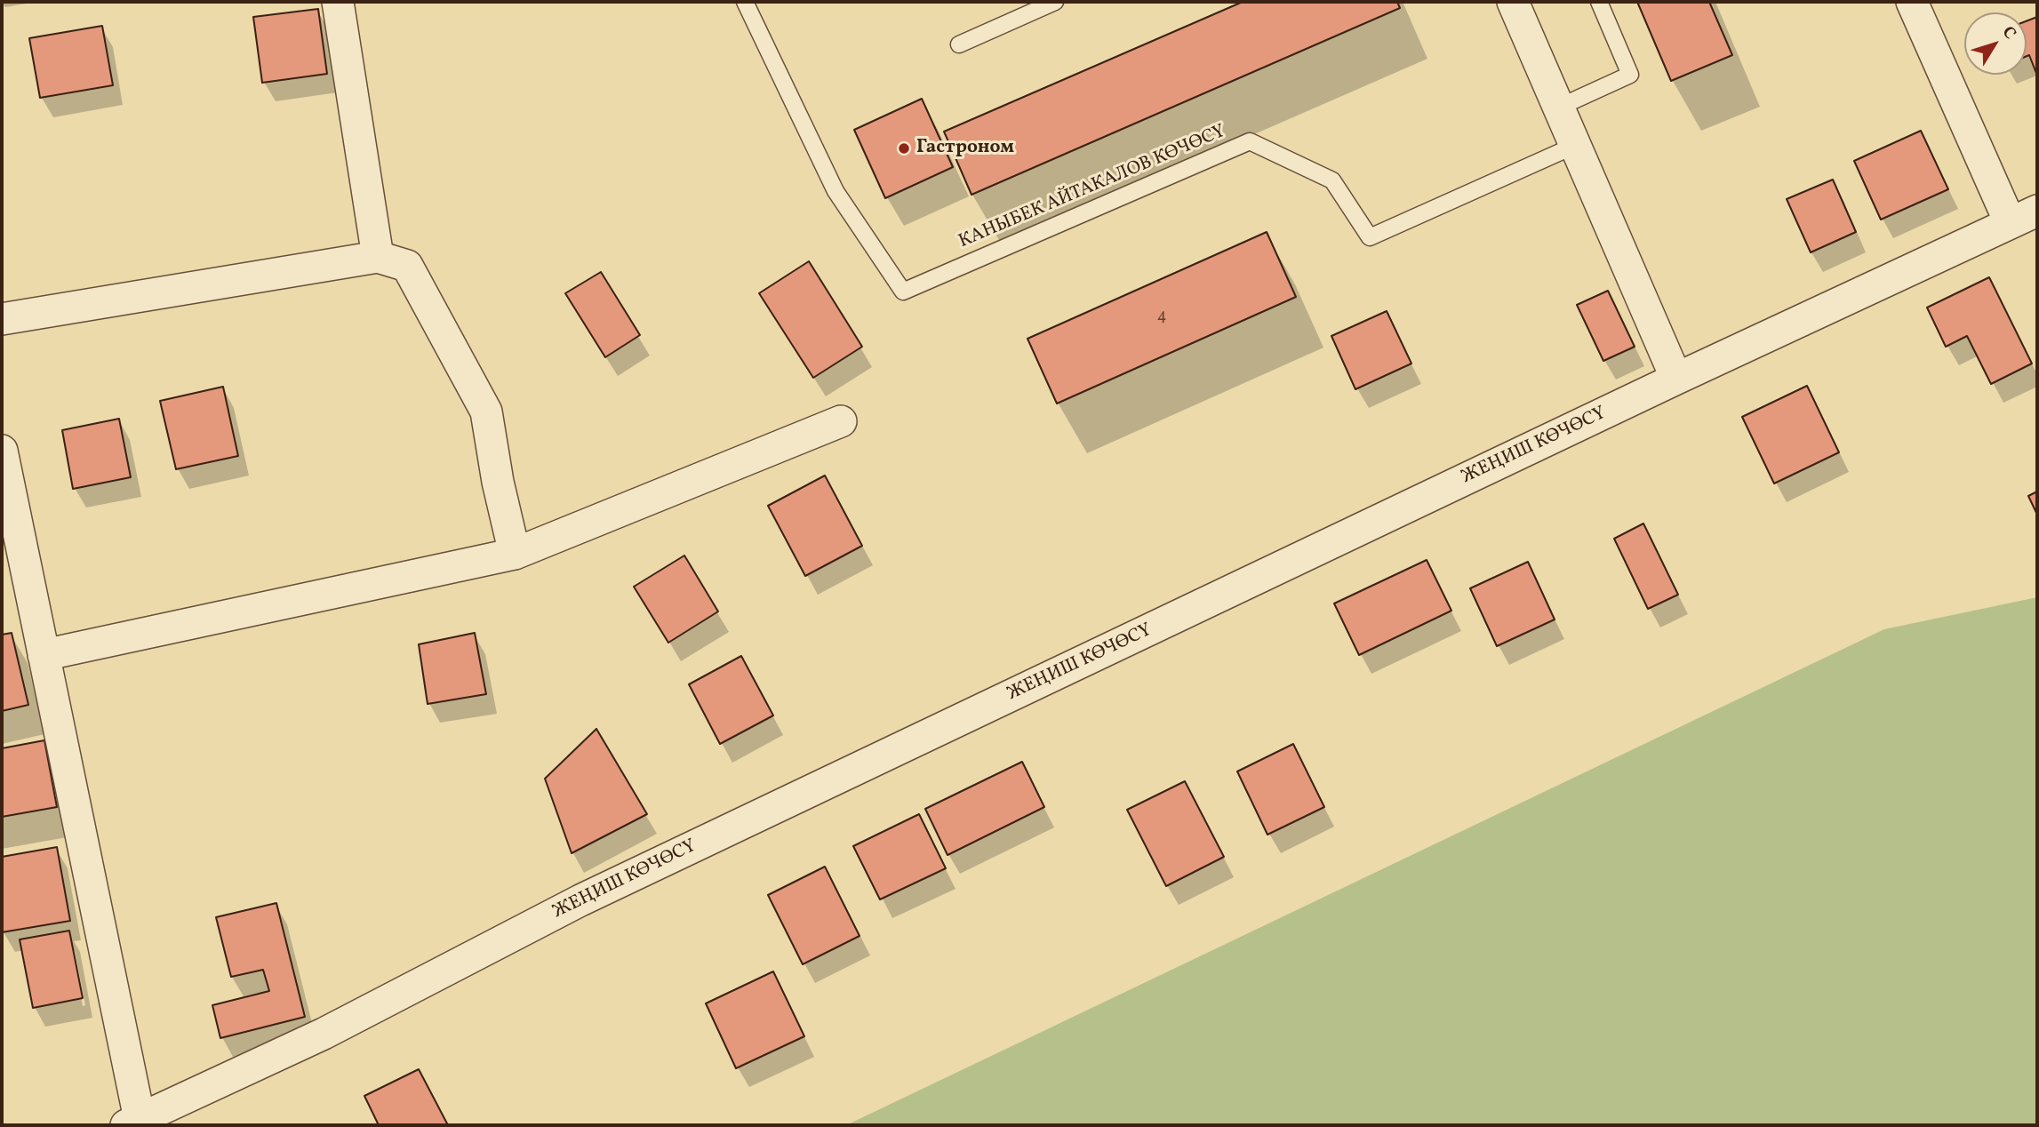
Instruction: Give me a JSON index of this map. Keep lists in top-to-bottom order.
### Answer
{
  "streets": {
    "street": ["ЖЕҢИШ КӨЧӨСҮ"],
    "lane": ["КАНЫБЕК АЙТАКАЛОВ КӨЧӨСҮ"]
  },
  "places": ["Гастроном"],
  "house_numbers": ["4"],
  "north": "top right"
}
